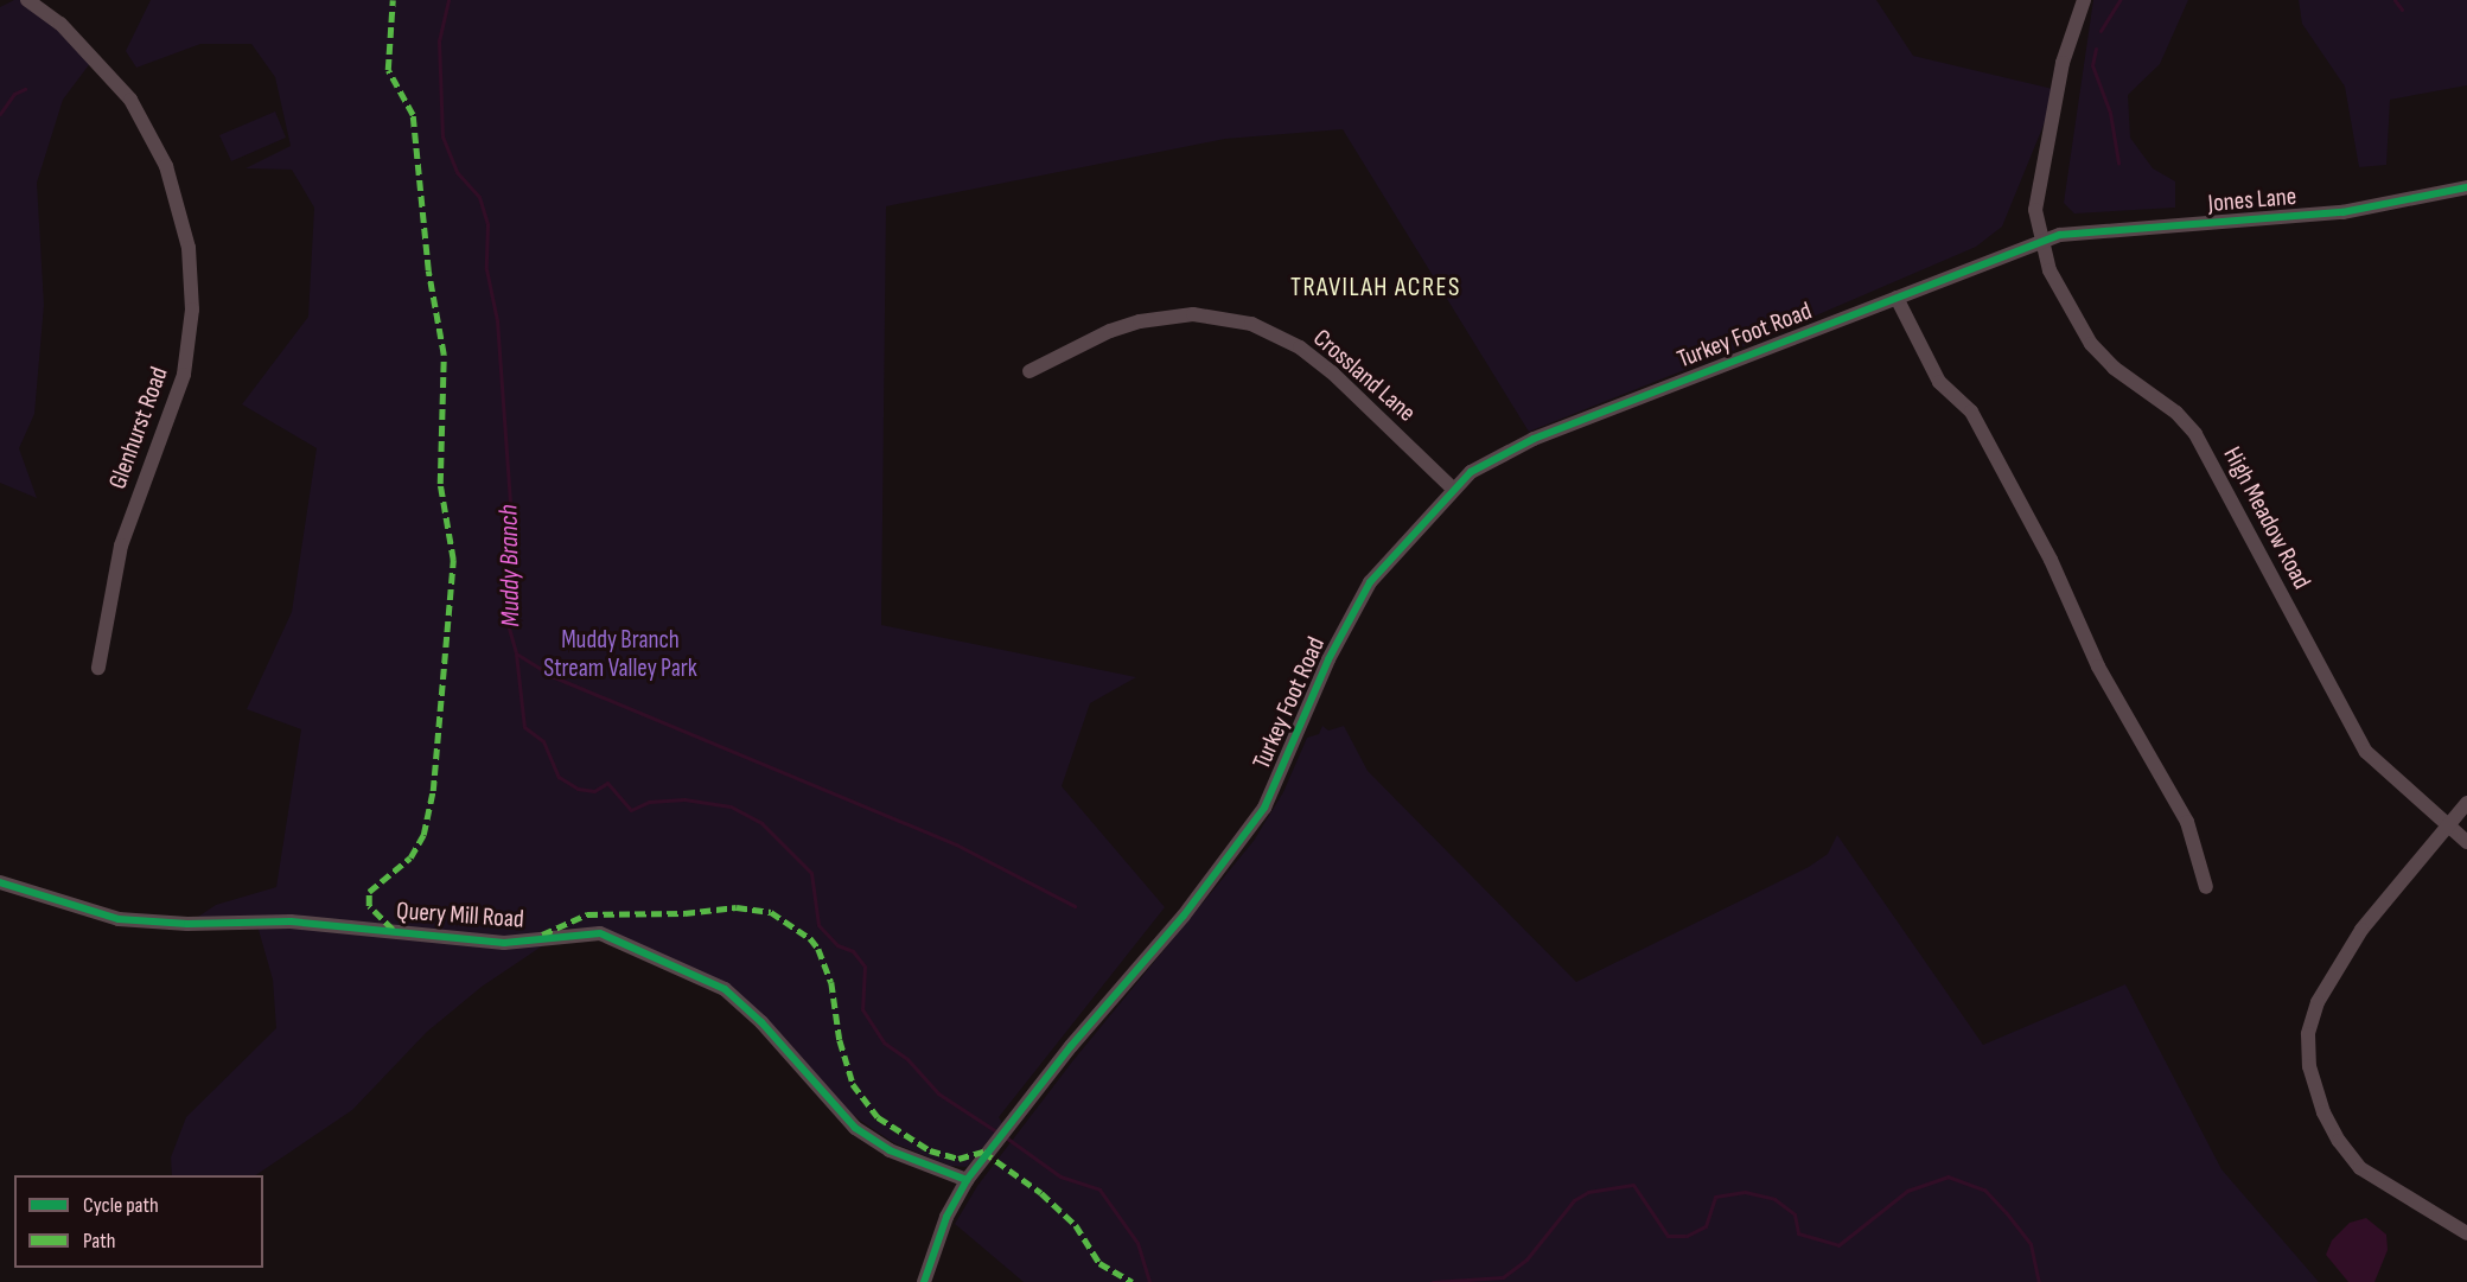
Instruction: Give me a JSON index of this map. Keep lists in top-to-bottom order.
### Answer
{
  "streets": {
    "street": [
      "Jones Lane",
      "Turkey Foot Road",
      "Crossland Lane",
      "Glenhurst Road",
      "High Meadow Road",
      "Query Mill Road"
    ]
  },
  "crossings": [
    ["Jones Lane", "Turkey Foot Road"],
    ["Jones Lane", "High Meadow Road"],
    ["Turkey Foot Road", "Crossland Lane"],
    ["Turkey Foot Road", "High Meadow Road"],
    ["Turkey Foot Road", "Query Mill Road"]
  ],
  "districts": ["TRAVILAH ACRES"],
  "water": ["Muddy Branch"],
  "parks": ["Muddy Branch Stream Valley Park"],
  "legend": ["Cycle path", "Path"]
}
